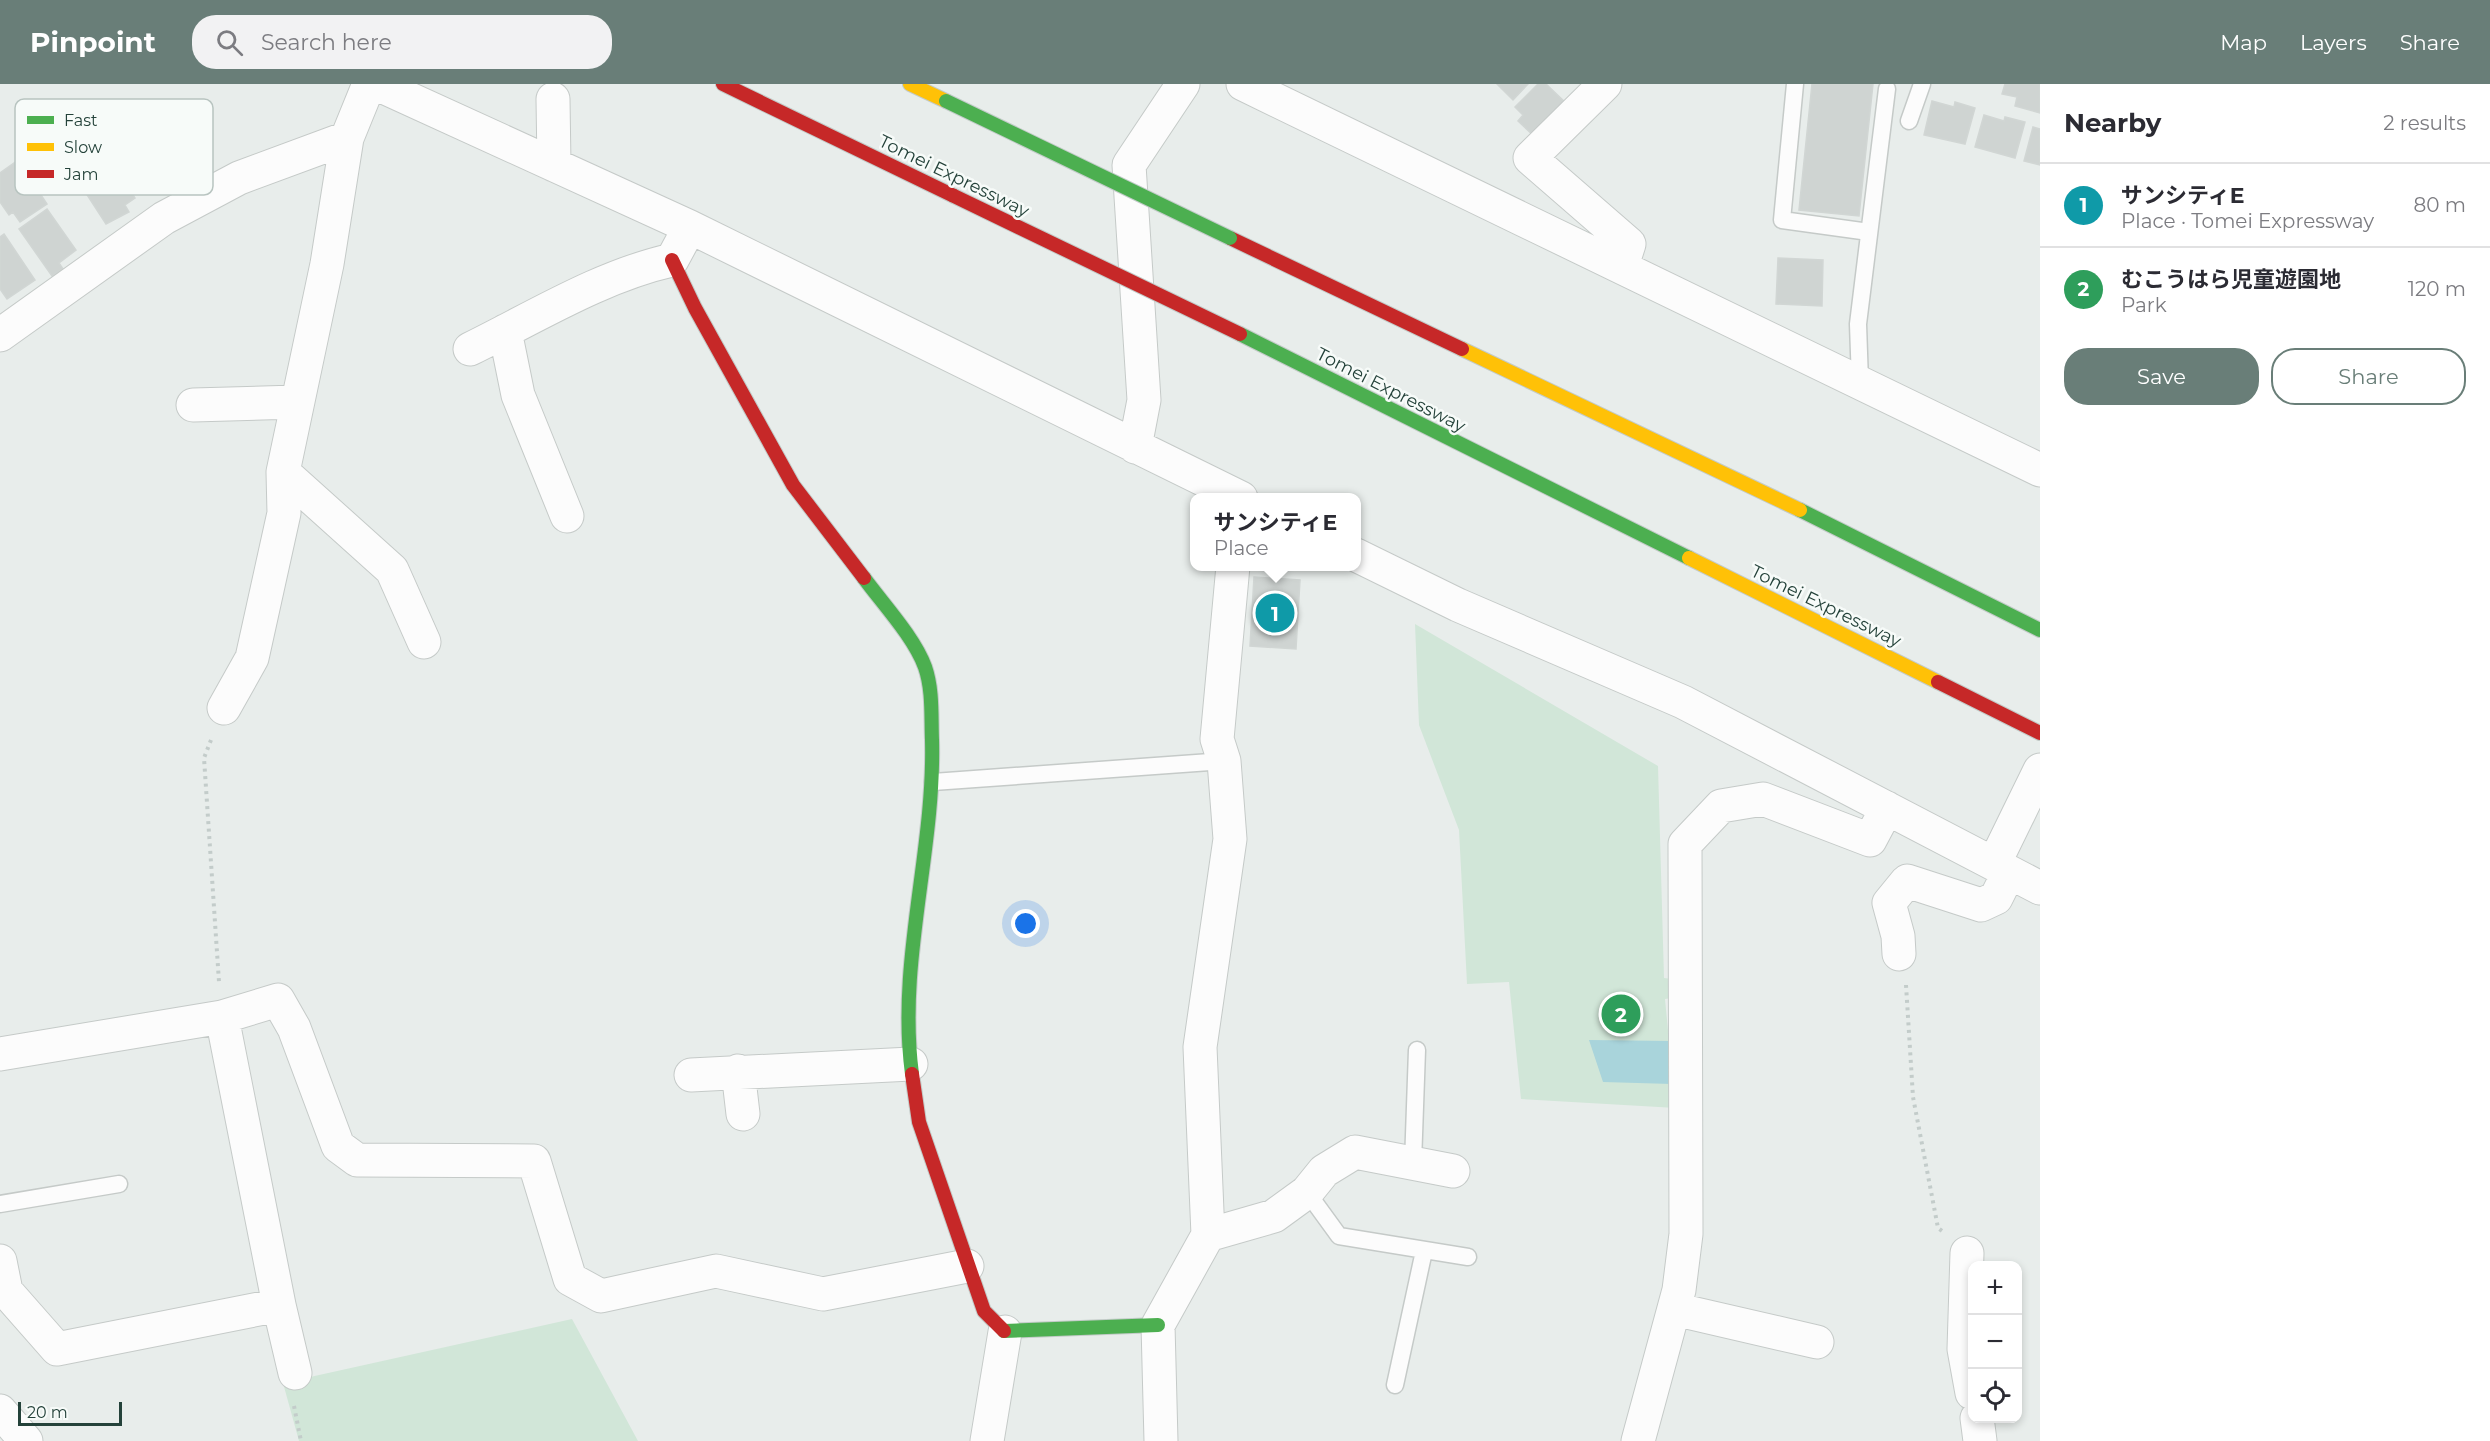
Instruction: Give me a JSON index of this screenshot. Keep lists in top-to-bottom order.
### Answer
{
  "streets": {
    "main road": ["Tomei Expressway"]
  },
  "legend": ["Fast", "Slow", "Jam"],
  "scale_bar": "20 m",
  "page": {
    "header": "Pinpoint",
    "search": "Search here",
    "nav": ["Map", "Layers", "Share"],
    "heading": ["Nearby", "2 results"],
    "list": [
      {
        "mark": "1",
        "name": "サンシティE",
        "note": "Place · Tomei Expressway",
        "value": "80 m"
      },
      {
        "mark": "2",
        "name": "むこうはら児童遊園地",
        "note": "Park",
        "value": "120 m"
      }
    ],
    "buttons": ["Save", "Share"],
    "popup": ["サンシティE", "Place"],
    "pins": ["1", "2"],
    "map_buttons": ["+", "−"],
    "scale": "20 m"
  }
}
